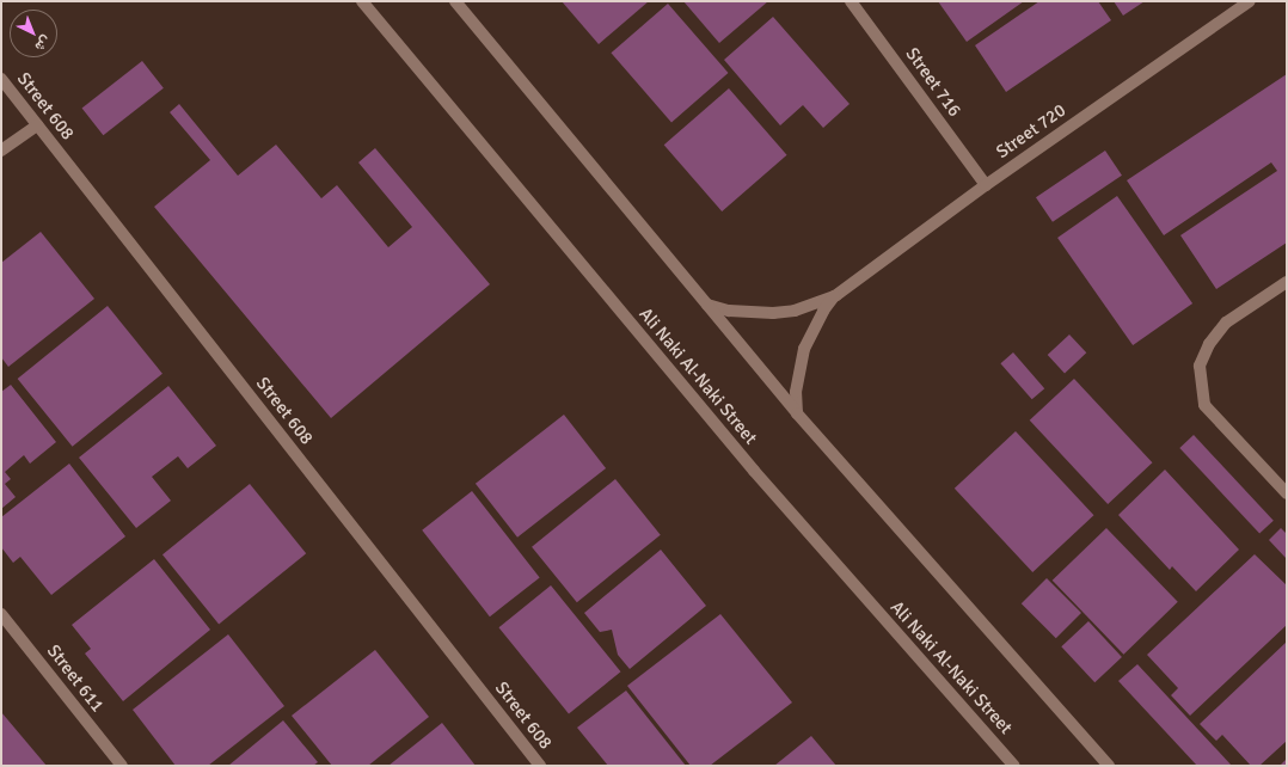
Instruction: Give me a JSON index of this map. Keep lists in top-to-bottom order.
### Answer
{
  "streets": {
    "street": [
      "Street 716",
      "Street 608",
      "Street 720",
      "Ali Naki Al-Naki Street",
      "Street 611"
    ]
  },
  "crossings": [
    ["Street 716", "Street 720"]
  ],
  "north": "bottom right"
}
